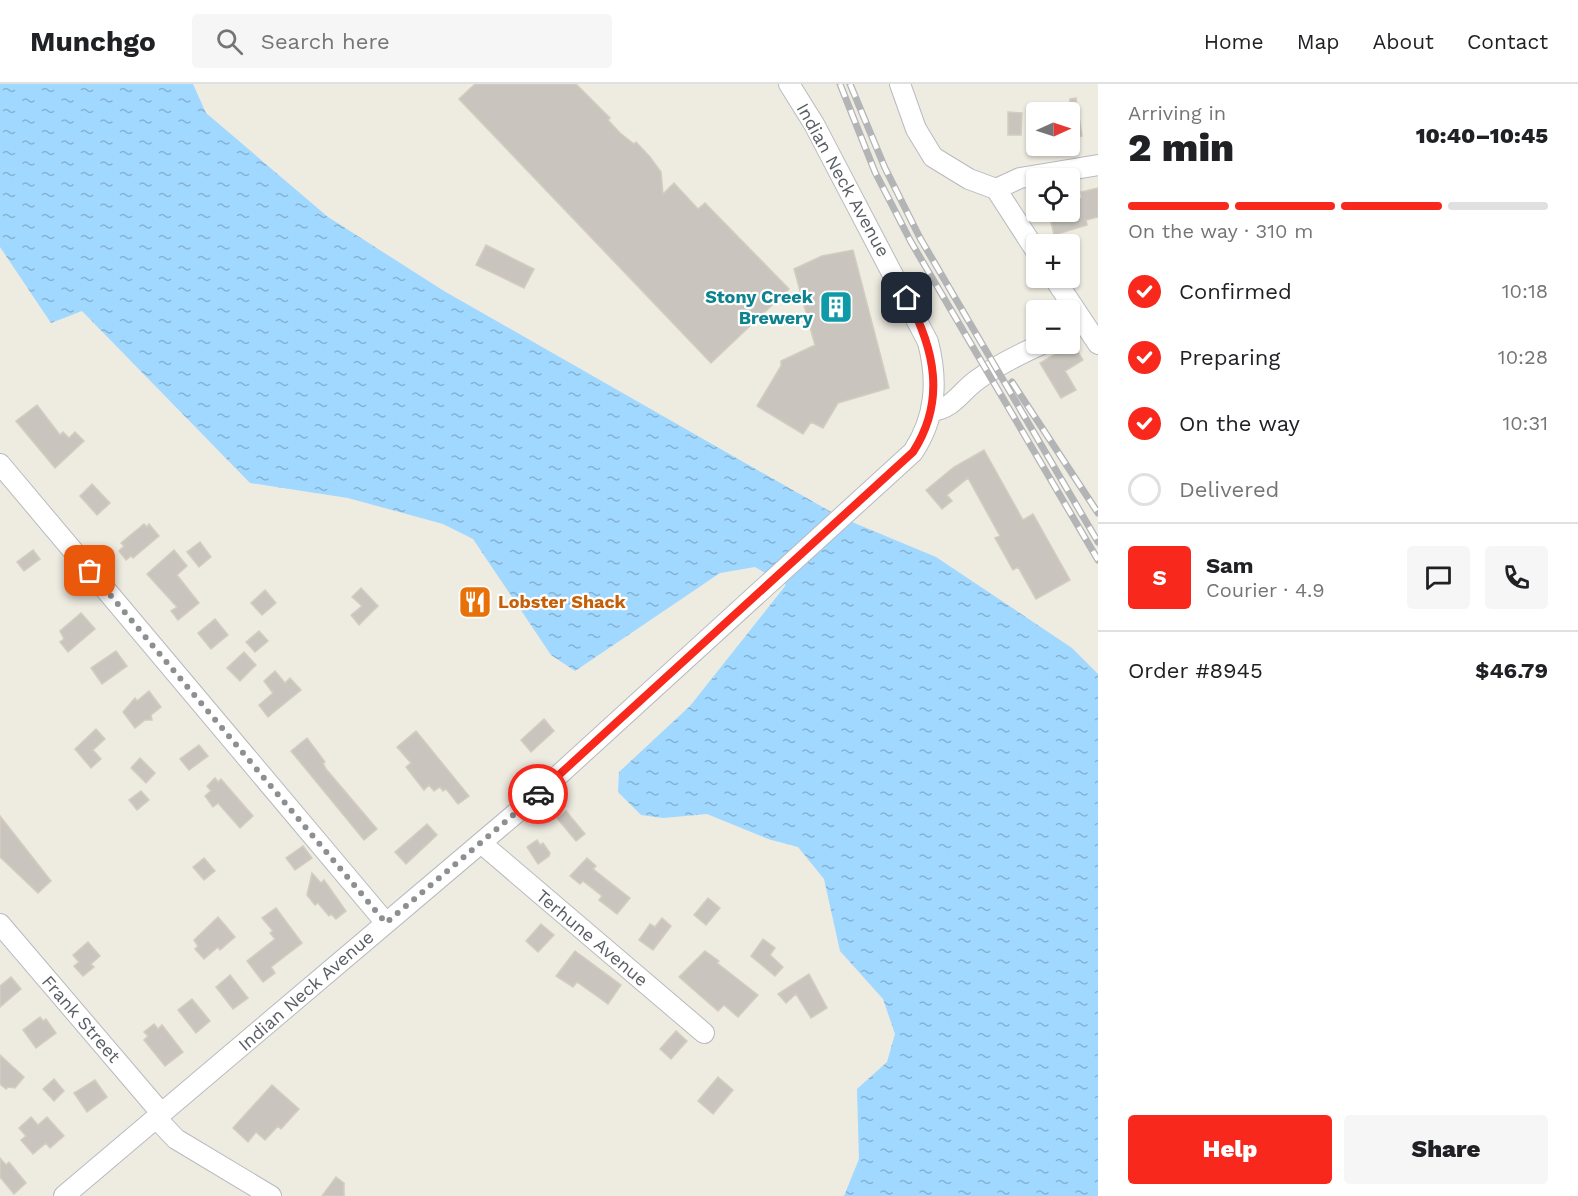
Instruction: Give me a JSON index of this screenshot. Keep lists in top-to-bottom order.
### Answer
{
  "streets": {
    "street": ["Indian Neck Avenue", "Terhune Avenue", "Frank Street"]
  },
  "crossings": [
    ["Indian Neck Avenue", "Terhune Avenue"],
    ["Indian Neck Avenue", "Frank Street"]
  ],
  "places": {
    "building": ["Stony Creek Brewery"],
    "restaurant": ["Lobster Shack"]
  },
  "north": "right",
  "page": {
    "header": "Munchgo",
    "search": "Search here",
    "nav": [
      "Home",
      "Map",
      "About",
      "Contact"
    ],
    "heading": ["2 min", "Arriving in", "10:40–10:45"],
    "panel": [
      "Sam",
      "Courier · 4.9",
      "Order #8945",
      "$46.79"
    ],
    "map_buttons": ["+", "−"],
    "bar": "On the way · 310 m",
    "list": [
      ["Confirmed", "10:18"],
      ["Preparing", "10:28"],
      ["On the way", "10:31"],
      "Delivered"
    ],
    "round": "S",
    "buttons": ["Help", "Share"]
  }
}
